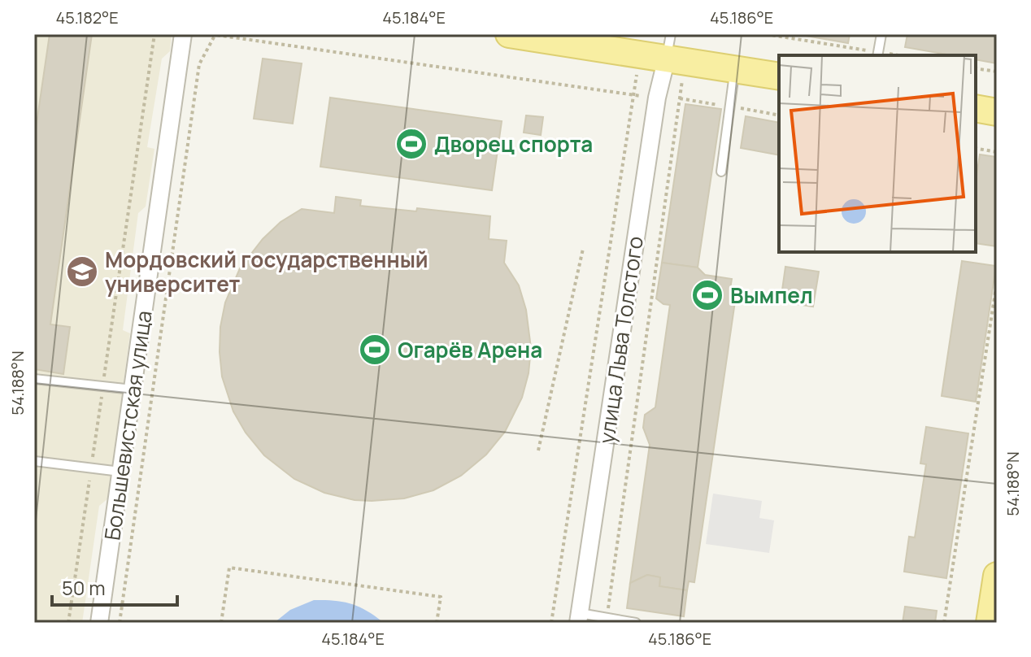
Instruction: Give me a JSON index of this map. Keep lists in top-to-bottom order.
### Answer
{
  "streets": {
    "street": ["улица Льва Толстого", "Большевистская улица"]
  },
  "places": {
    "sports": ["Дворец cпорта", "Вымпел", "Огарёв Арена"],
    "school or university": ["Мордовский государственный университет"]
  },
  "scale_bar": "50 m",
  "coordinates": [
    "45.182°E",
    "45.184°E",
    "45.186°E",
    "54.188°N"
  ]
}
